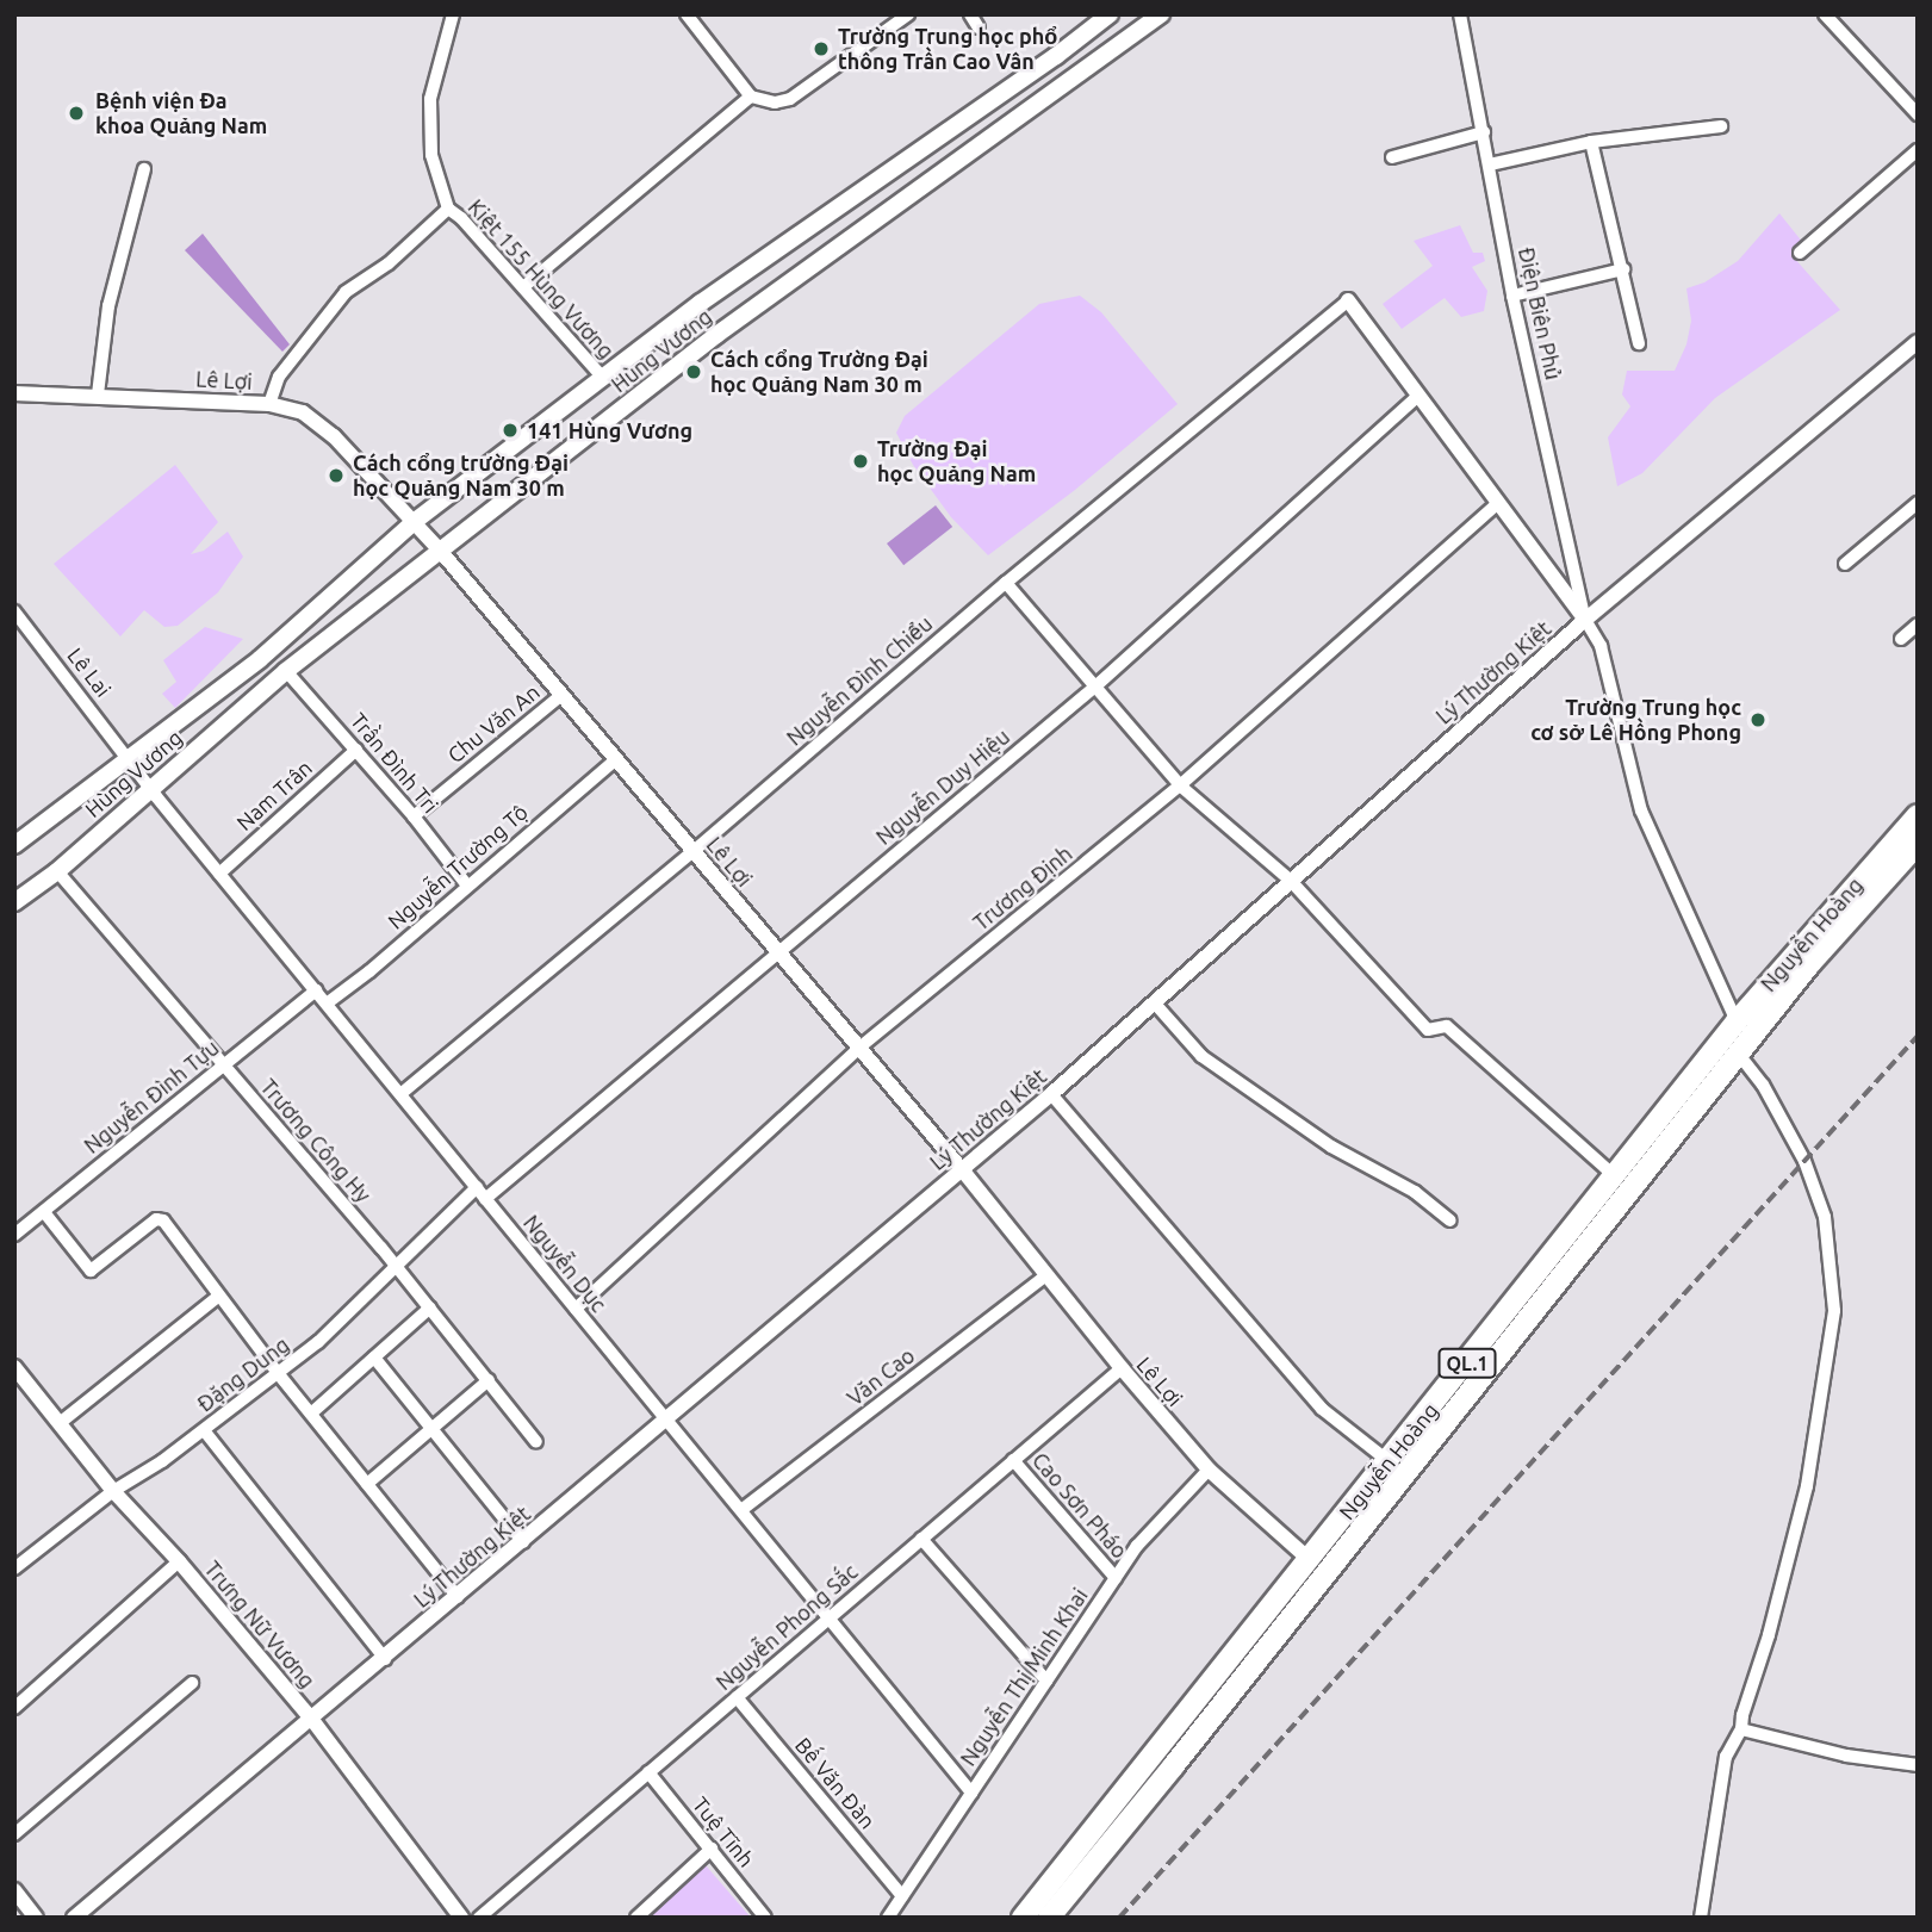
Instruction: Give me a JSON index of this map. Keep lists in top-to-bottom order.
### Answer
{
  "streets": {
    "highway": ["Nguyễn Hoàng", "QL.1"],
    "main road": ["Hùng Vương"],
    "street": [
      "Kiệt 155 Hùng Vương",
      "Điện Biên Phủ",
      "Lê Lợi",
      "Lê Lai",
      "Lý Thường Kiệt",
      "Nguyễn Đình Chiểu",
      "Chu Văn An",
      "Trần Đình Tri",
      "Nguyễn Duy Hiệu",
      "Nam Trân",
      "Nguyễn Trường Tộ",
      "Trương Định",
      "Nguyễn Đình Tựu",
      "Trương Công Hy",
      "Nguyễn Dục",
      "Đặng Dung",
      "Văn Cao",
      "Cao Sơn Pháo",
      "Trưng Nữ Vương",
      "Nguyễn Phong Sắc",
      "Nguyễn Thị Minh Khai",
      "Bế Văn Đàn",
      "Tuệ Tĩnh"
    ]
  },
  "crossings": [
    ["Kiệt 155 Hùng Vương", "Hùng Vương"],
    ["Điện Biên Phủ", "Lý Thường Kiệt"],
    ["Điện Biên Phủ", "Nguyễn Hoàng"],
    ["Hùng Vương", "Lê Lợi"],
    ["Hùng Vương", "Lê Lai"],
    ["Hùng Vương", "Trần Đình Tri"],
    ["Hùng Vương", "Trương Công Hy"],
    ["Hùng Vương", "Nguyễn Dục"],
    ["Lê Lợi", "Lý Thường Kiệt"],
    ["Lê Lợi", "Nguyễn Đình Chiểu"],
    ["Lê Lợi", "Chu Văn An"],
    ["Lê Lợi", "Nguyễn Duy Hiệu"],
    ["Lê Lợi", "Nguyễn Trường Tộ"],
    ["Lê Lợi", "Trương Định"],
    ["Lê Lợi", "Nguyễn Hoàng"],
    ["Lê Lợi", "Văn Cao"],
    ["Lê Lợi", "Nguyễn Phong Sắc"],
    ["Lê Lợi", "Nguyễn Thị Minh Khai"],
    ["Lê Lai", "Nguyễn Dục"],
    ["Lý Thường Kiệt", "Nguyễn Dục"],
    ["Lý Thường Kiệt", "Trưng Nữ Vương"],
    ["Nguyễn Đình Chiểu", "Nguyễn Dục"],
    ["Chu Văn An", "Trần Đình Tri"],
    ["Trần Đình Tri", "Nam Trân"],
    ["Trần Đình Tri", "Nguyễn Trường Tộ"],
    ["Nguyễn Duy Hiệu", "Nguyễn Dục"],
    ["Nam Trân", "Nguyễn Dục"],
    ["Nguyễn Trường Tộ", "Nguyễn Dục"],
    ["Trương Định", "Nguyễn Dục"],
    ["Nguyễn Đình Tựu", "Trương Công Hy"],
    ["Nguyễn Đình Tựu", "Nguyễn Dục"],
    ["Trương Công Hy", "Đặng Dung"],
    ["Nguyễn Dục", "Đặng Dung"],
    ["Nguyễn Dục", "Văn Cao"],
    ["Nguyễn Dục", "Nguyễn Phong Sắc"],
    ["Nguyễn Dục", "Nguyễn Thị Minh Khai"],
    ["Đặng Dung", "Trưng Nữ Vương"],
    ["Cao Sơn Pháo", "Nguyễn Phong Sắc"],
    ["Cao Sơn Pháo", "Nguyễn Thị Minh Khai"],
    ["Nguyễn Phong Sắc", "Bế Văn Đàn"],
    ["Nguyễn Phong Sắc", "Tuệ Tĩnh"],
    ["Nguyễn Thị Minh Khai", "Bế Văn Đàn"]
  ],
  "places": [
    "Trường Trung học phổ thông Trần Cao Vân",
    "Bệnh viện Đa khoa Quảng Nam",
    "Cách cổng Trường Đại học Quảng Nam 30 m",
    "141 Hùng Vương",
    "Trường Đại học Quảng Nam",
    "Cách cổng trường Đại học Quảng Nam 30 m",
    "Trường Trung học cơ sở Lê Hồng Phong"
  ]
}
